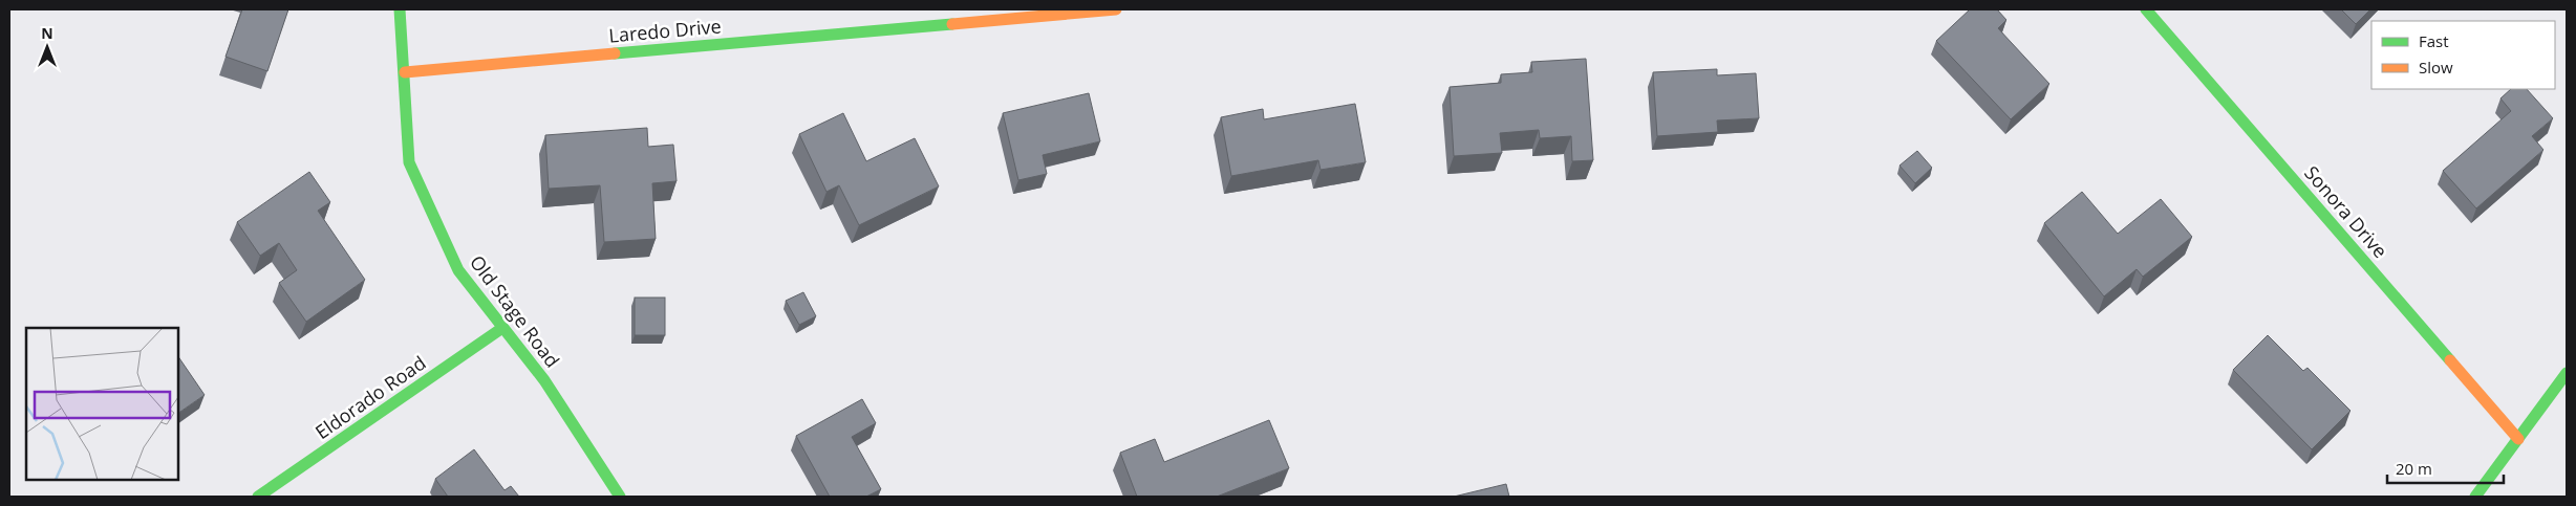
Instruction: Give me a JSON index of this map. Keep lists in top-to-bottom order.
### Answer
{
  "streets": {
    "street": [
      "Laredo Drive",
      "Sonora Drive",
      "Old Stage Road",
      "Eldorado Road"
    ]
  },
  "crossings": [
    ["Laredo Drive", "Old Stage Road"],
    ["Old Stage Road", "Eldorado Road"]
  ],
  "legend": ["Fast", "Slow"],
  "scale_bar": "20 m",
  "north": "top"
}
